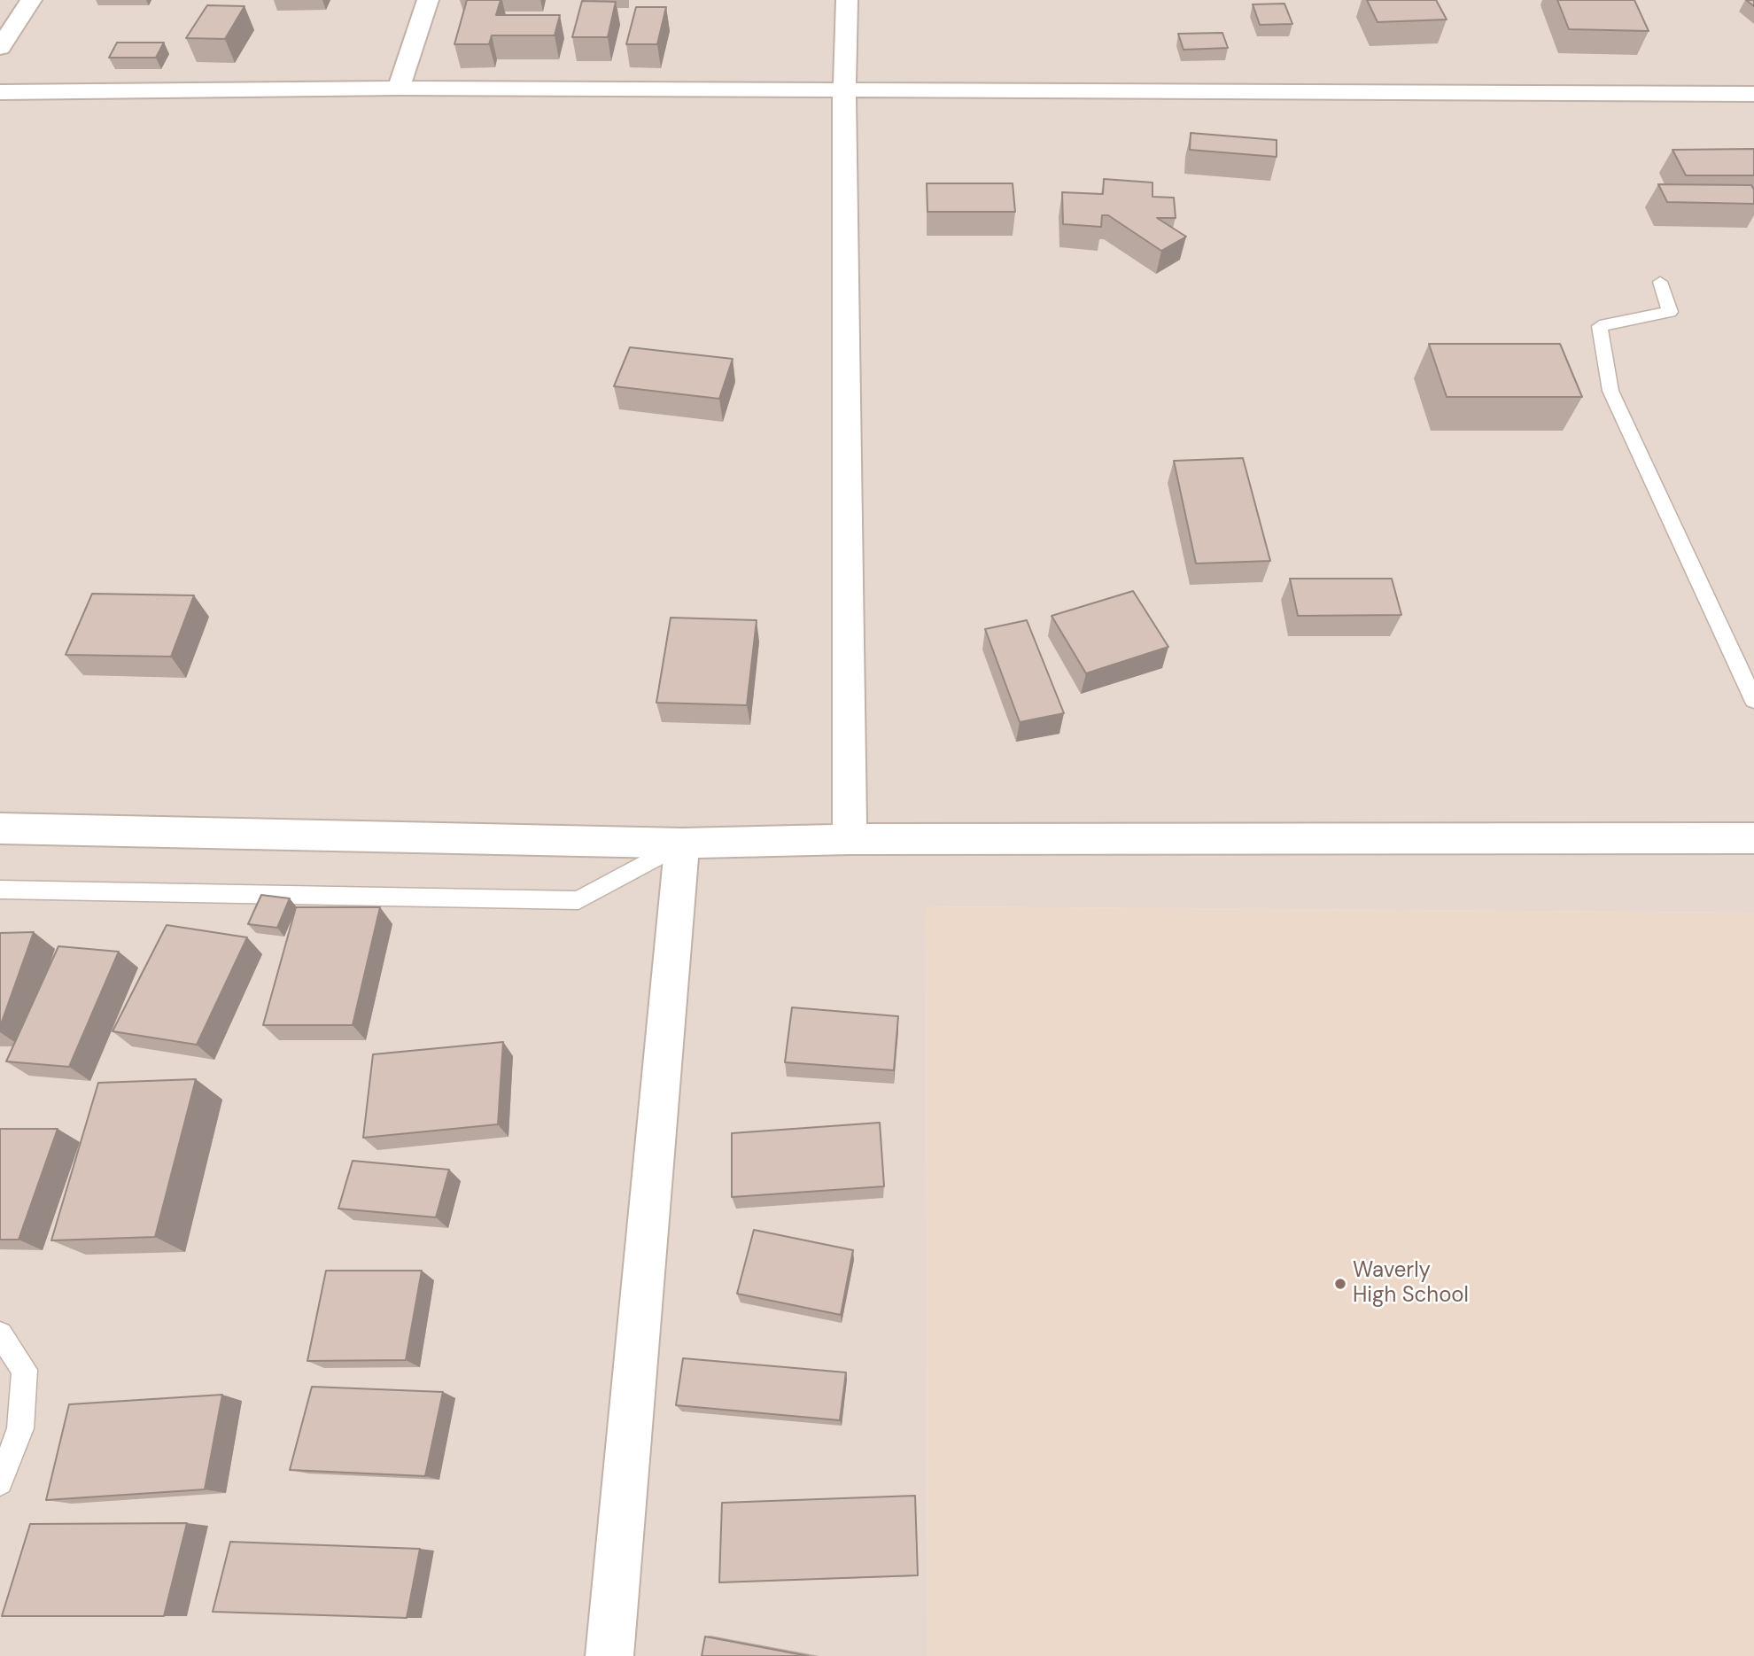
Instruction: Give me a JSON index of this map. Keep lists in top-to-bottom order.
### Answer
{
  "places": ["Waverly High School"]
}
